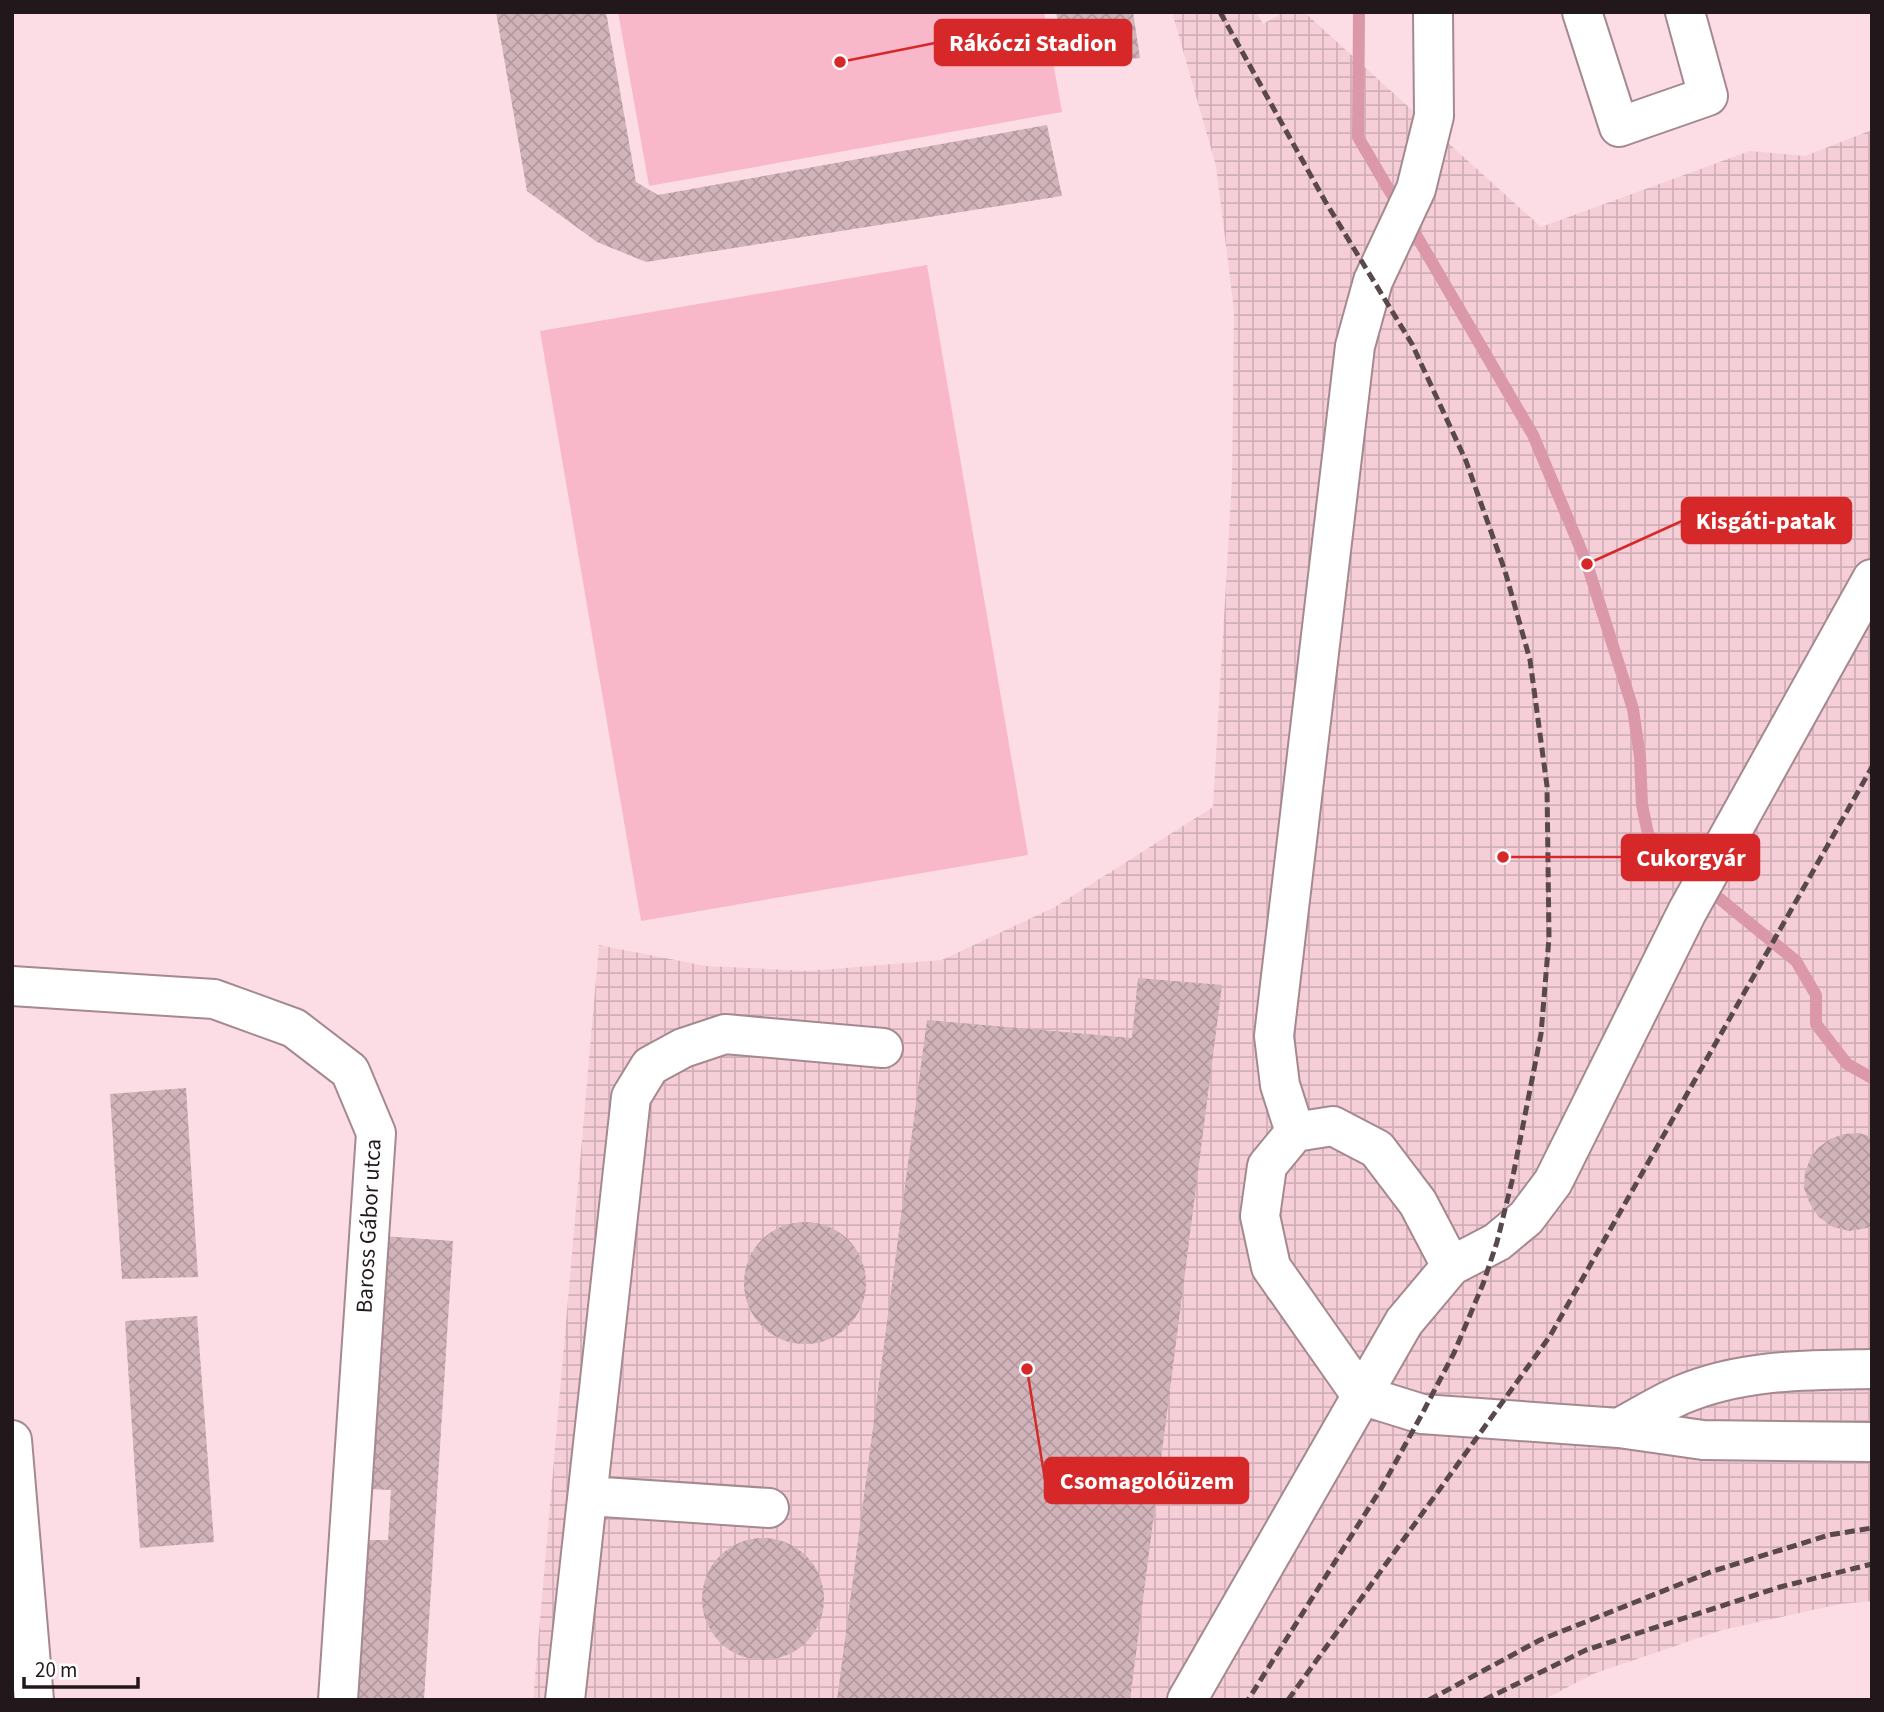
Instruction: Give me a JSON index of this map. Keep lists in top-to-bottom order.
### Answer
{
  "streets": {
    "street": ["Baross Gábor utca"]
  },
  "places": [
    "Rákóczi Stadion",
    "Kisgáti-patak",
    "Cukorgyár",
    "Csomagolóüzem"
  ],
  "scale_bar": "20 m"
}
